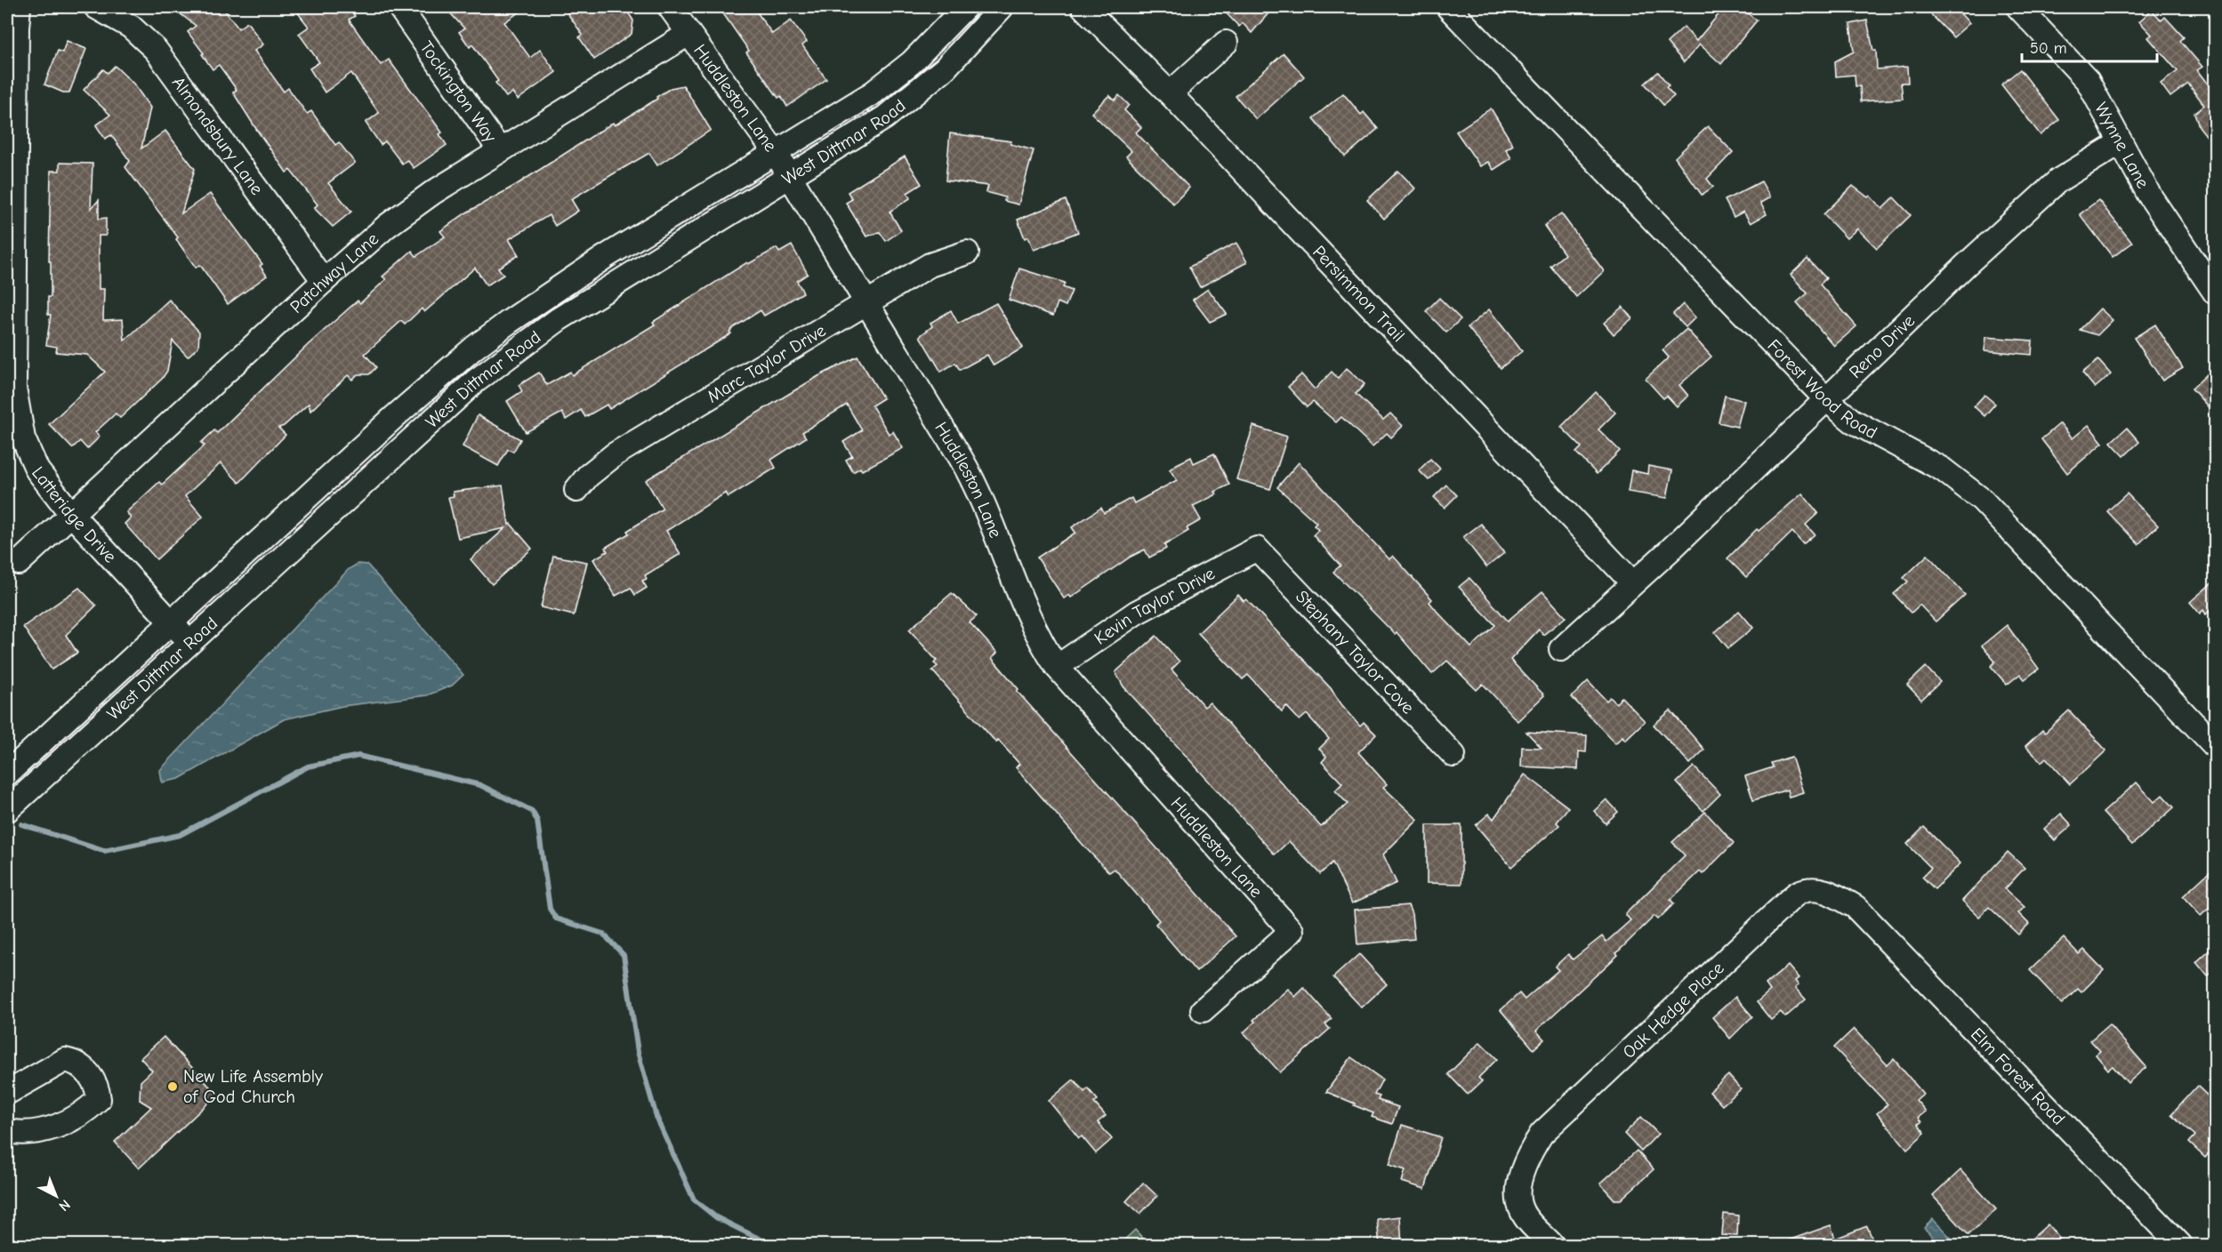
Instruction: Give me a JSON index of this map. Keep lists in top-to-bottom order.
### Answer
{
  "streets": {
    "street": [
      "Tockington Way",
      "Huddleston Lane",
      "Almondsbury Lane",
      "West Dittmar Road",
      "Wynne Lane",
      "Patchway Lane",
      "Persimmon Trail",
      "Reno Drive",
      "Marc Taylor Drive",
      "Forest Wood Road",
      "Latteridge Drive",
      "Kevin Taylor Drive",
      "Stephany Taylor Cove",
      "Oak Hedge Place",
      "Elm Forest Road"
    ]
  },
  "crossings": [
    ["Tockington Way", "Patchway Lane"],
    ["Huddleston Lane", "West Dittmar Road"],
    ["Huddleston Lane", "Patchway Lane"],
    ["Huddleston Lane", "Marc Taylor Drive"],
    ["Huddleston Lane", "Kevin Taylor Drive"],
    ["Almondsbury Lane", "Patchway Lane"],
    ["West Dittmar Road", "Latteridge Drive"],
    ["Wynne Lane", "Reno Drive"],
    ["Patchway Lane", "Latteridge Drive"],
    ["Persimmon Trail", "Reno Drive"],
    ["Reno Drive", "Forest Wood Road"],
    ["Kevin Taylor Drive", "Stephany Taylor Cove"],
    ["Oak Hedge Place", "Elm Forest Road"]
  ],
  "places": ["New Life Assembly of God Church"],
  "scale_bar": "50 m",
  "north": "bottom right"
}
